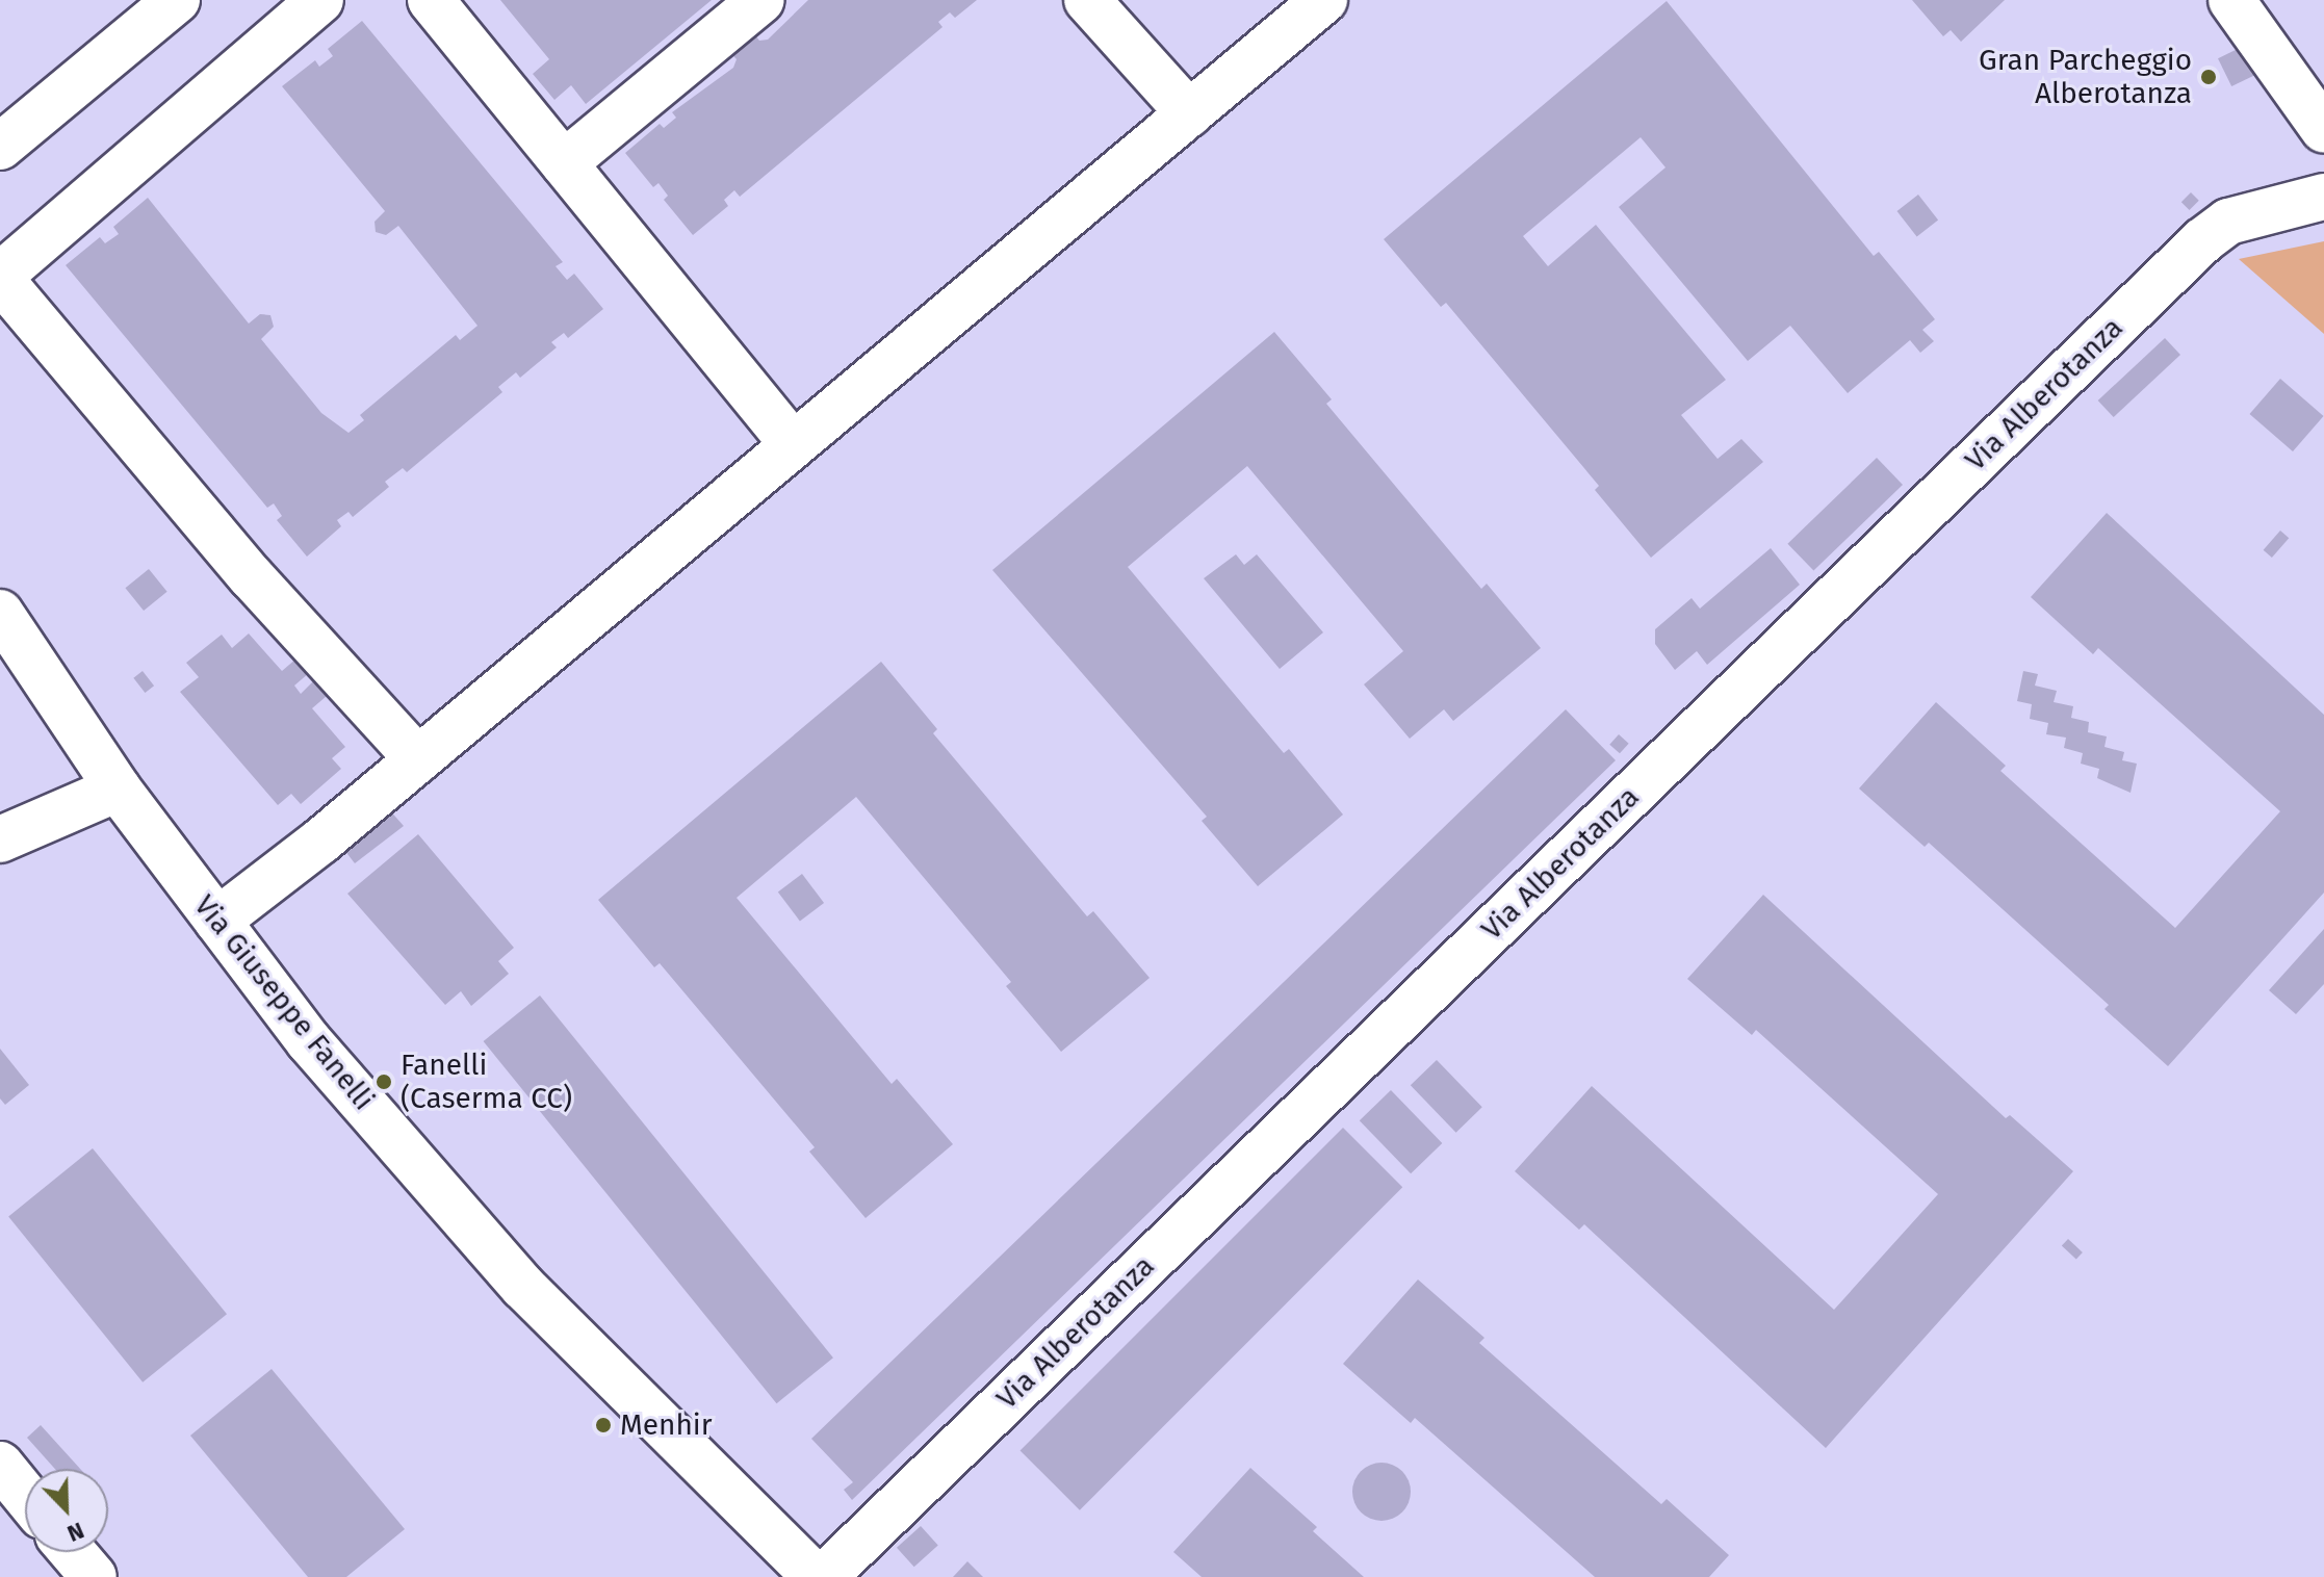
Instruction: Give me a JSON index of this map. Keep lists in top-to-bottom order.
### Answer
{
  "streets": {
    "street": ["Via Alberotanza", "Via Giuseppe Fanelli"]
  },
  "places": ["Gran Parcheggio Alberotanza", "Fanelli (Caserma CC)", "Menhir"],
  "north": "bottom right"
}
